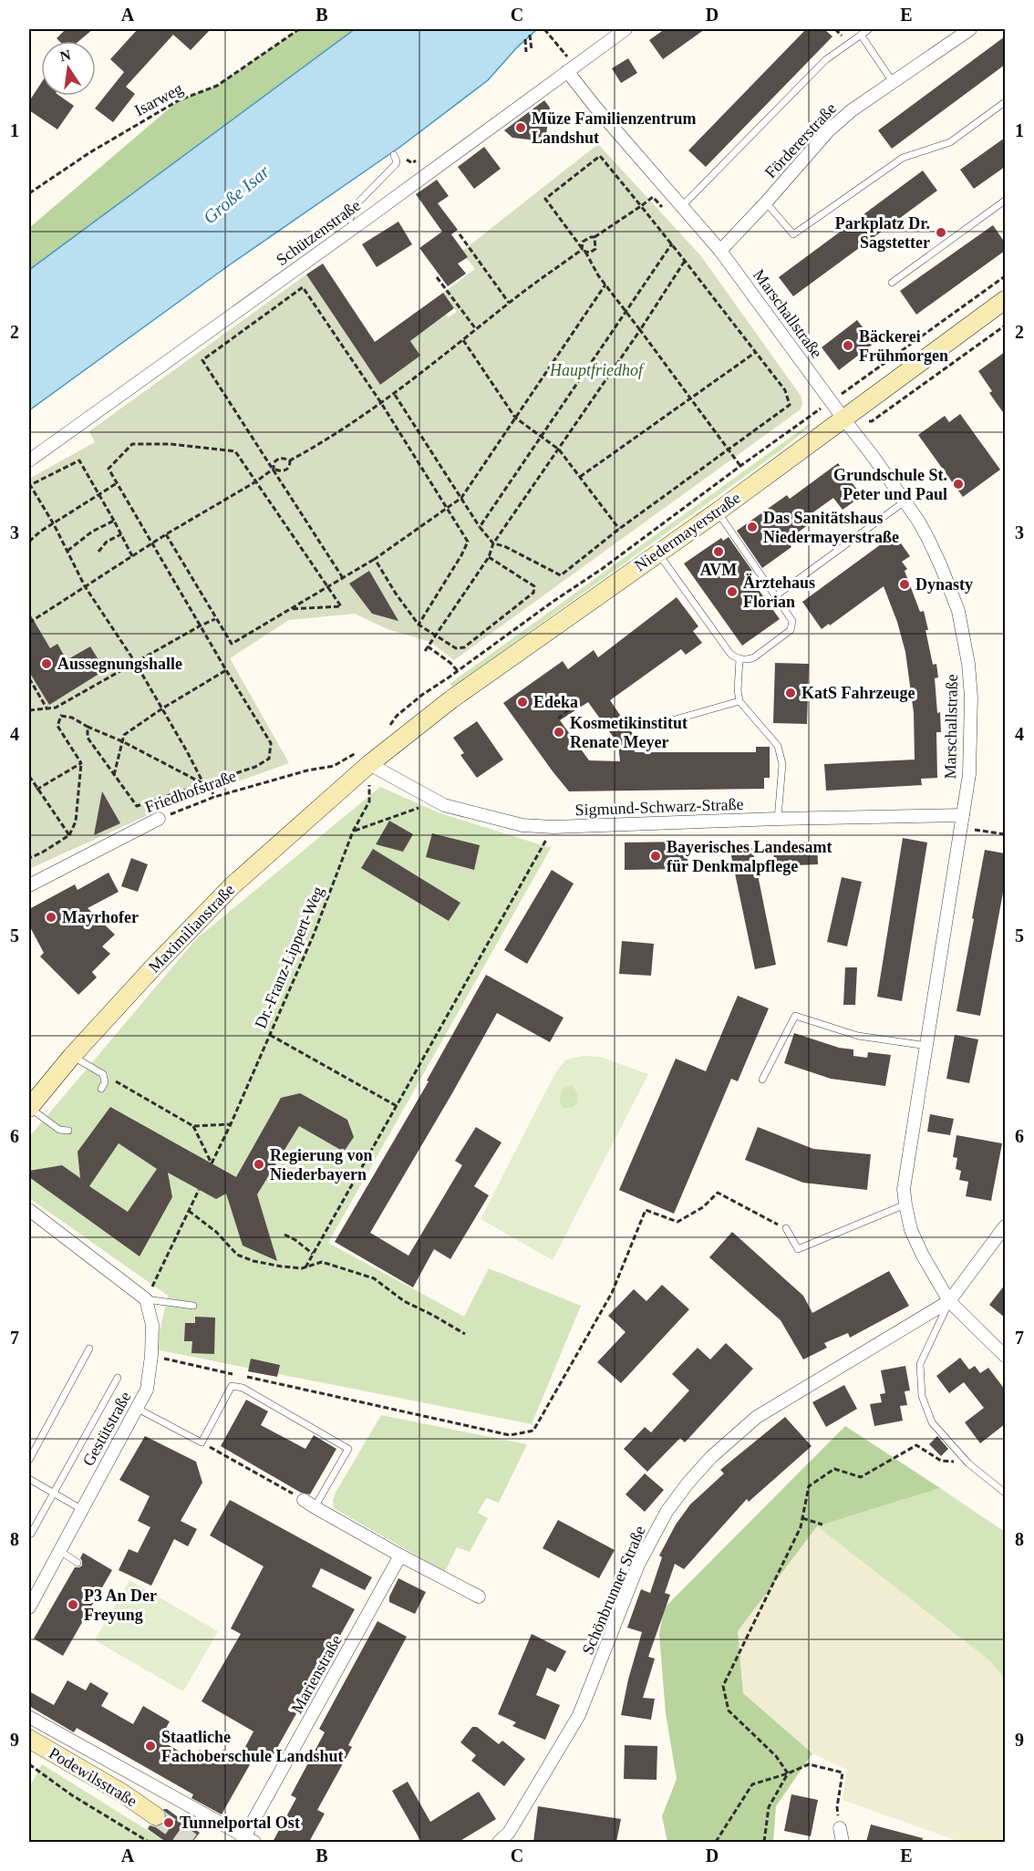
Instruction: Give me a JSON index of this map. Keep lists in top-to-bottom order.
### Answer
{
  "streets": {
    "main road": ["Niedermayerstraße", "Maximilianstraße", "Podewilsstraße"],
    "street": [
      "Fördererstraße",
      "Schützenstraße",
      "Marschallstraße",
      "Friedhofstraße",
      "Sigmund-Schwarz-Straße",
      "Gestütstraße",
      "Schönbrunner Straße",
      "Marienstraße"
    ],
    "path": ["Isarweg", "Dr.-Franz-Lippert-Weg"]
  },
  "crossings": [
    ["Fördererstraße", "Marschallstraße"],
    ["Schützenstraße", "Marschallstraße"],
    ["Marschallstraße", "Niedermayerstraße"],
    ["Marschallstraße", "Sigmund-Schwarz-Straße"],
    ["Marschallstraße", "Schönbrunner Straße"],
    ["Niedermayerstraße", "Friedhofstraße"],
    ["Niedermayerstraße", "Sigmund-Schwarz-Straße"],
    ["Niedermayerstraße", "Maximilianstraße"],
    ["Friedhofstraße", "Sigmund-Schwarz-Straße"],
    ["Friedhofstraße", "Maximilianstraße"],
    ["Sigmund-Schwarz-Straße", "Maximilianstraße"]
  ],
  "water": ["Große Isar"],
  "parks": ["Hauptfriedhof"],
  "places": [
    "Müze Familienzentrum Landshut",
    "Parkplatz Dr. Sagstetter",
    "Bäckerei Frühmorgen",
    "Grundschule St. Peter und Paul",
    "Das Sanitätshaus Niedermayerstraße",
    "AVM",
    "Dynasty",
    "Ärztehaus Florian",
    "Aussegnungshalle",
    "KatS Fahrzeuge",
    "Edeka",
    "Kosmetikinstitut Renate Meyer",
    "Bayerisches Landesamt für Denkmalpflege",
    "Mayrhofer",
    "Regierung von Niederbayern",
    "P3 An Der Freyung",
    "Staatliche Fachoberschule Landshut",
    "Tunnelportal Ost"
  ],
  "north": "top",
  "grid": {
    "columns": [
      "A",
      "B",
      "C",
      "D",
      "E"
    ],
    "rows": [
      "1",
      "2",
      "3",
      "4",
      "5",
      "6",
      "7",
      "8",
      "9"
    ]
  }
}
